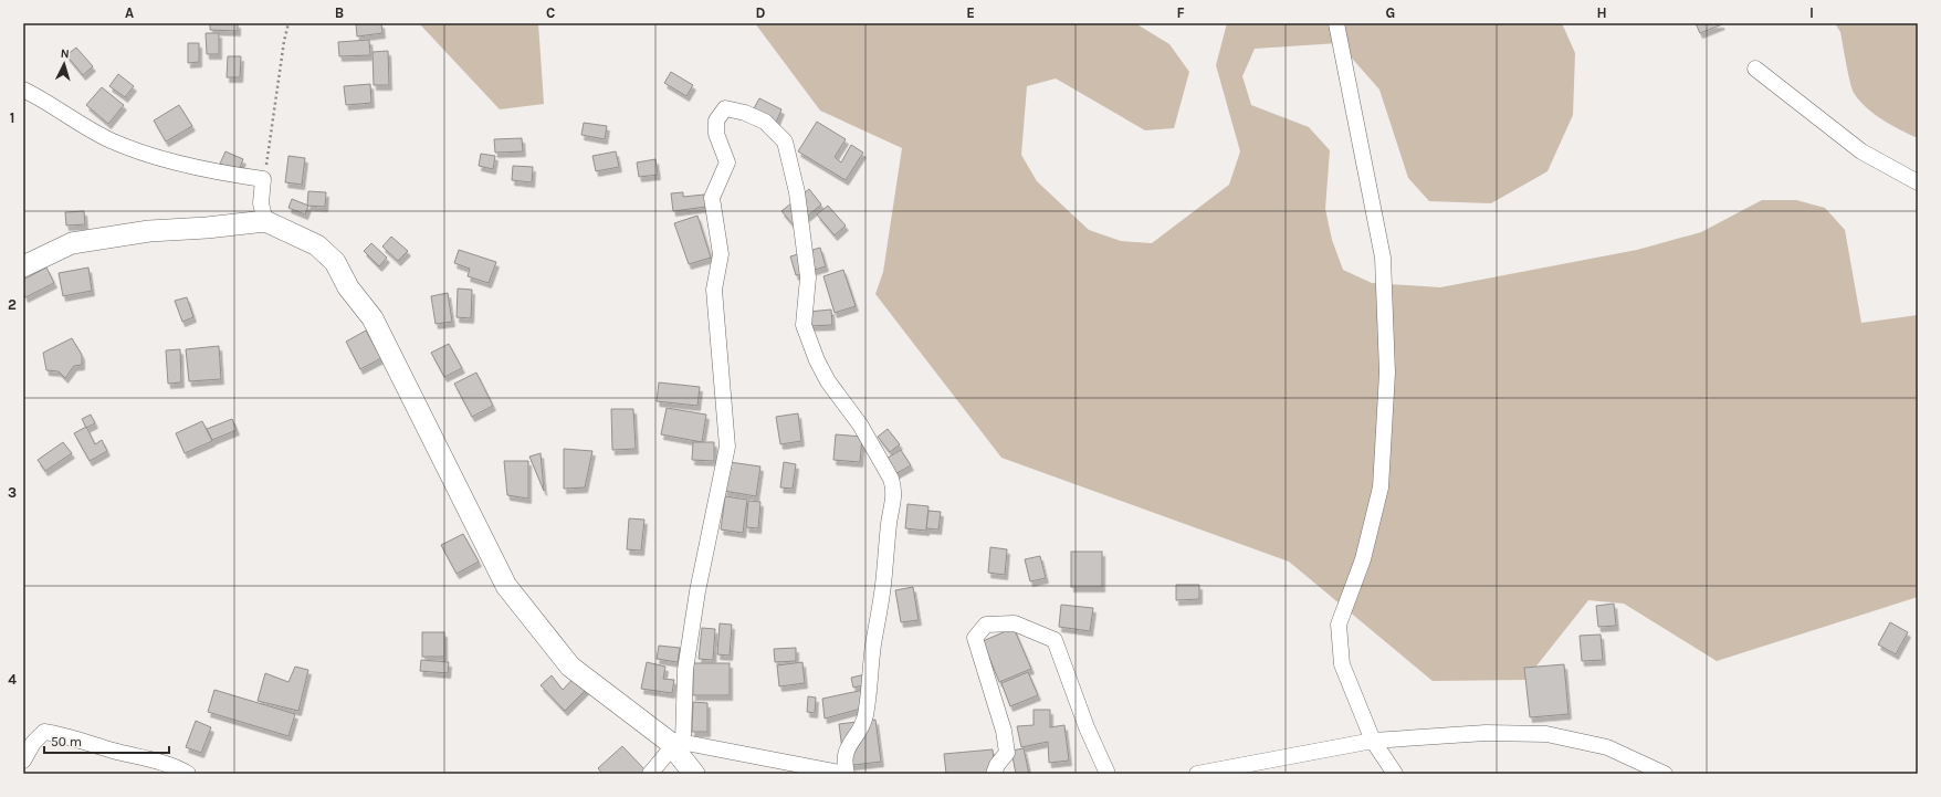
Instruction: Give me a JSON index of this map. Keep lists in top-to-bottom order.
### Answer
{
  "scale_bar": "50 m",
  "north": "top",
  "grid": {
    "columns": [
      "A",
      "B",
      "C",
      "D",
      "E",
      "F",
      "G",
      "H",
      "I"
    ],
    "rows": [
      "1",
      "2",
      "3",
      "4"
    ]
  }
}
